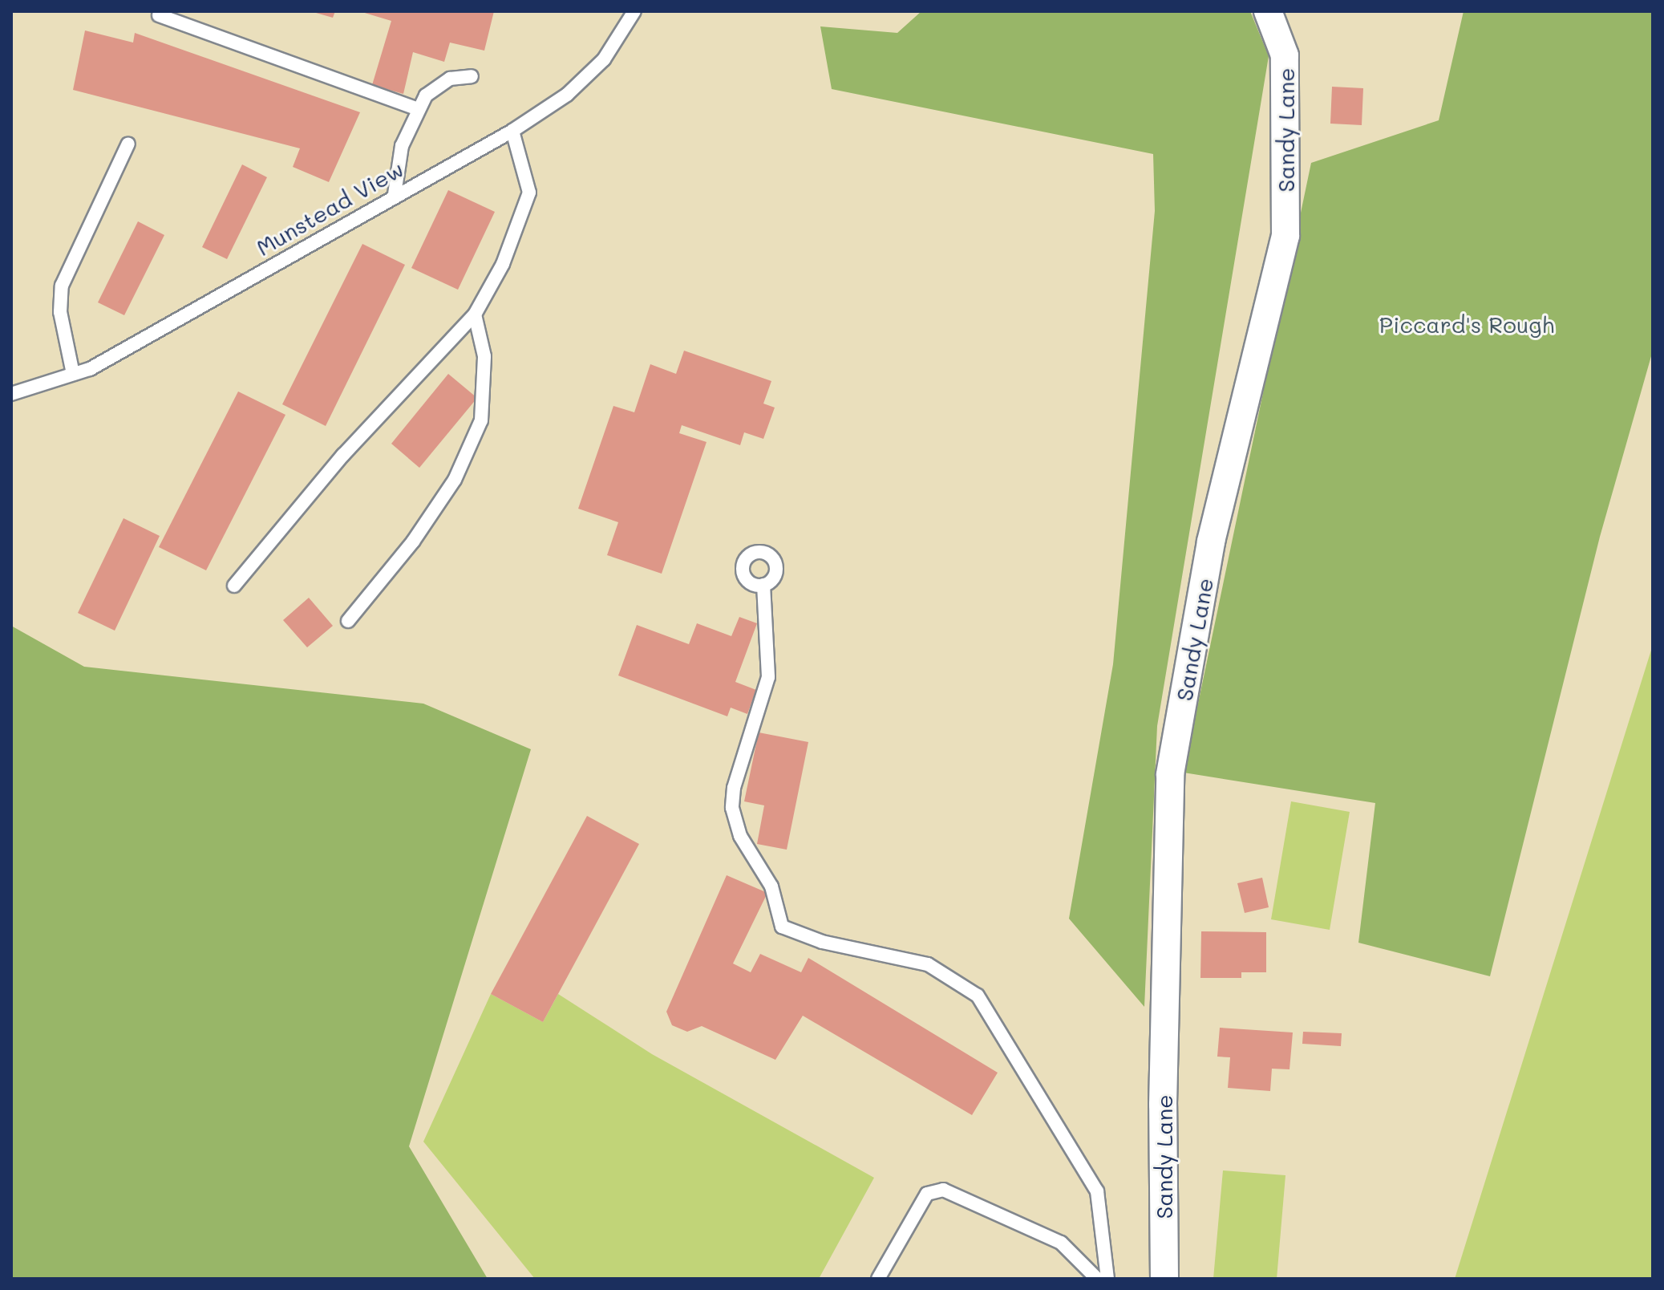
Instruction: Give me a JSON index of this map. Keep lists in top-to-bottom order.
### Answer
{
  "streets": {
    "street": ["Sandy Lane"],
    "lane": ["Munstead View"]
  },
  "parks": ["Piccard's Rough"]
}
